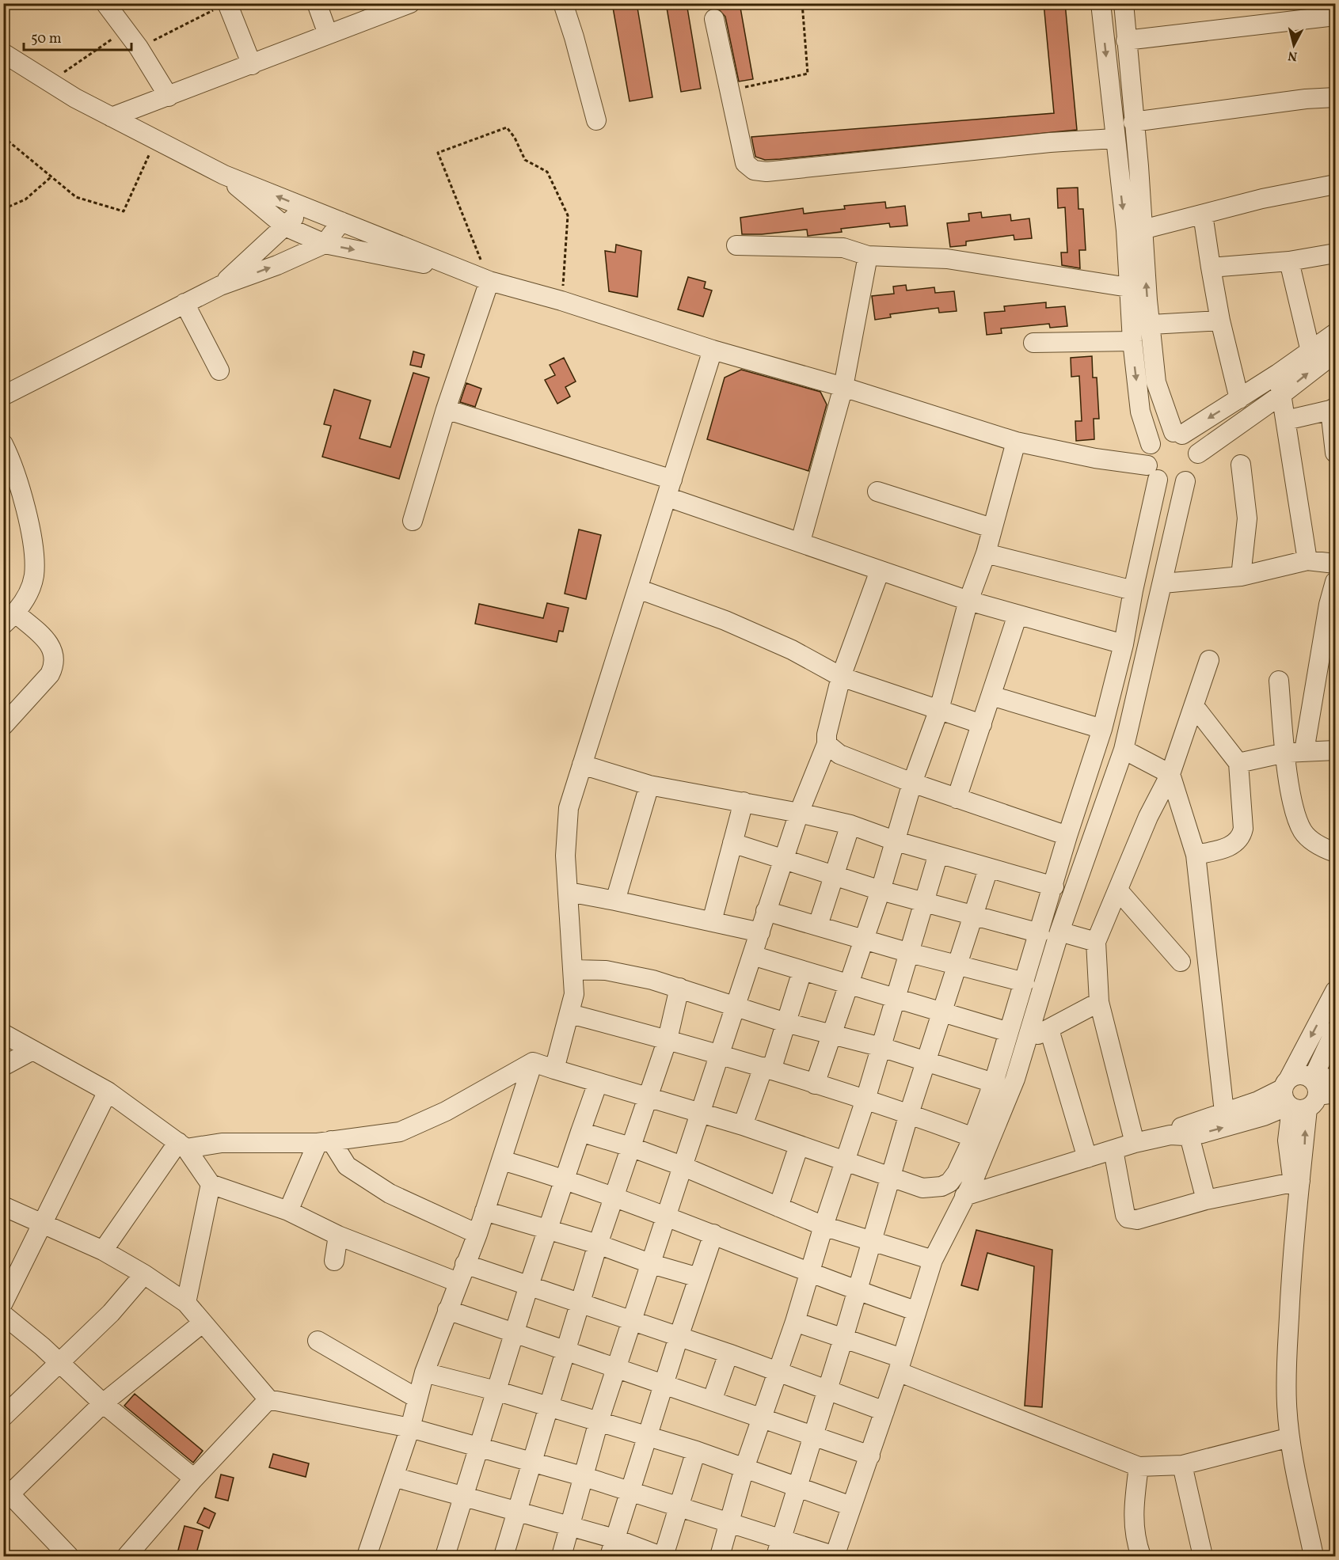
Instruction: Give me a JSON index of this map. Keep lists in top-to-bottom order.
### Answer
{
  "scale_bar": "50 m",
  "north": "bottom"
}
